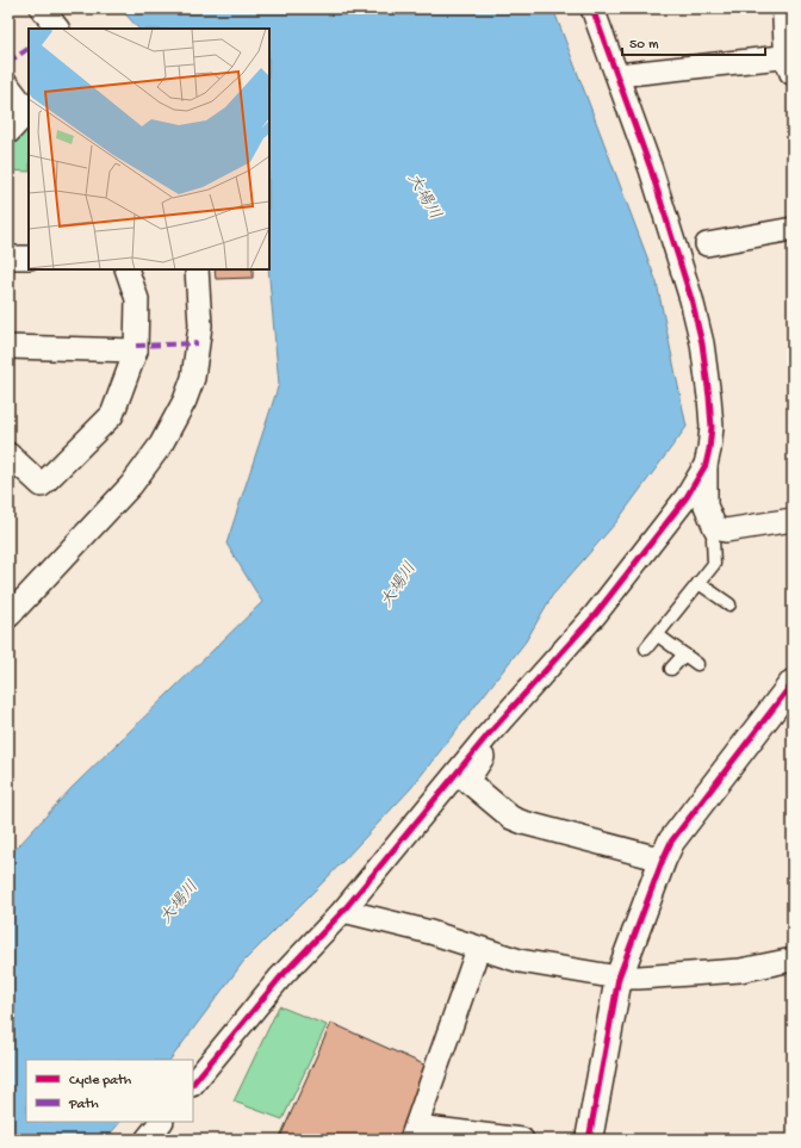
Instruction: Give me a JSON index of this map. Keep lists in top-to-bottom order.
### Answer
{
  "water": ["大場川"],
  "legend": ["Cycle path", "Path"],
  "scale_bar": "50 m"
}
